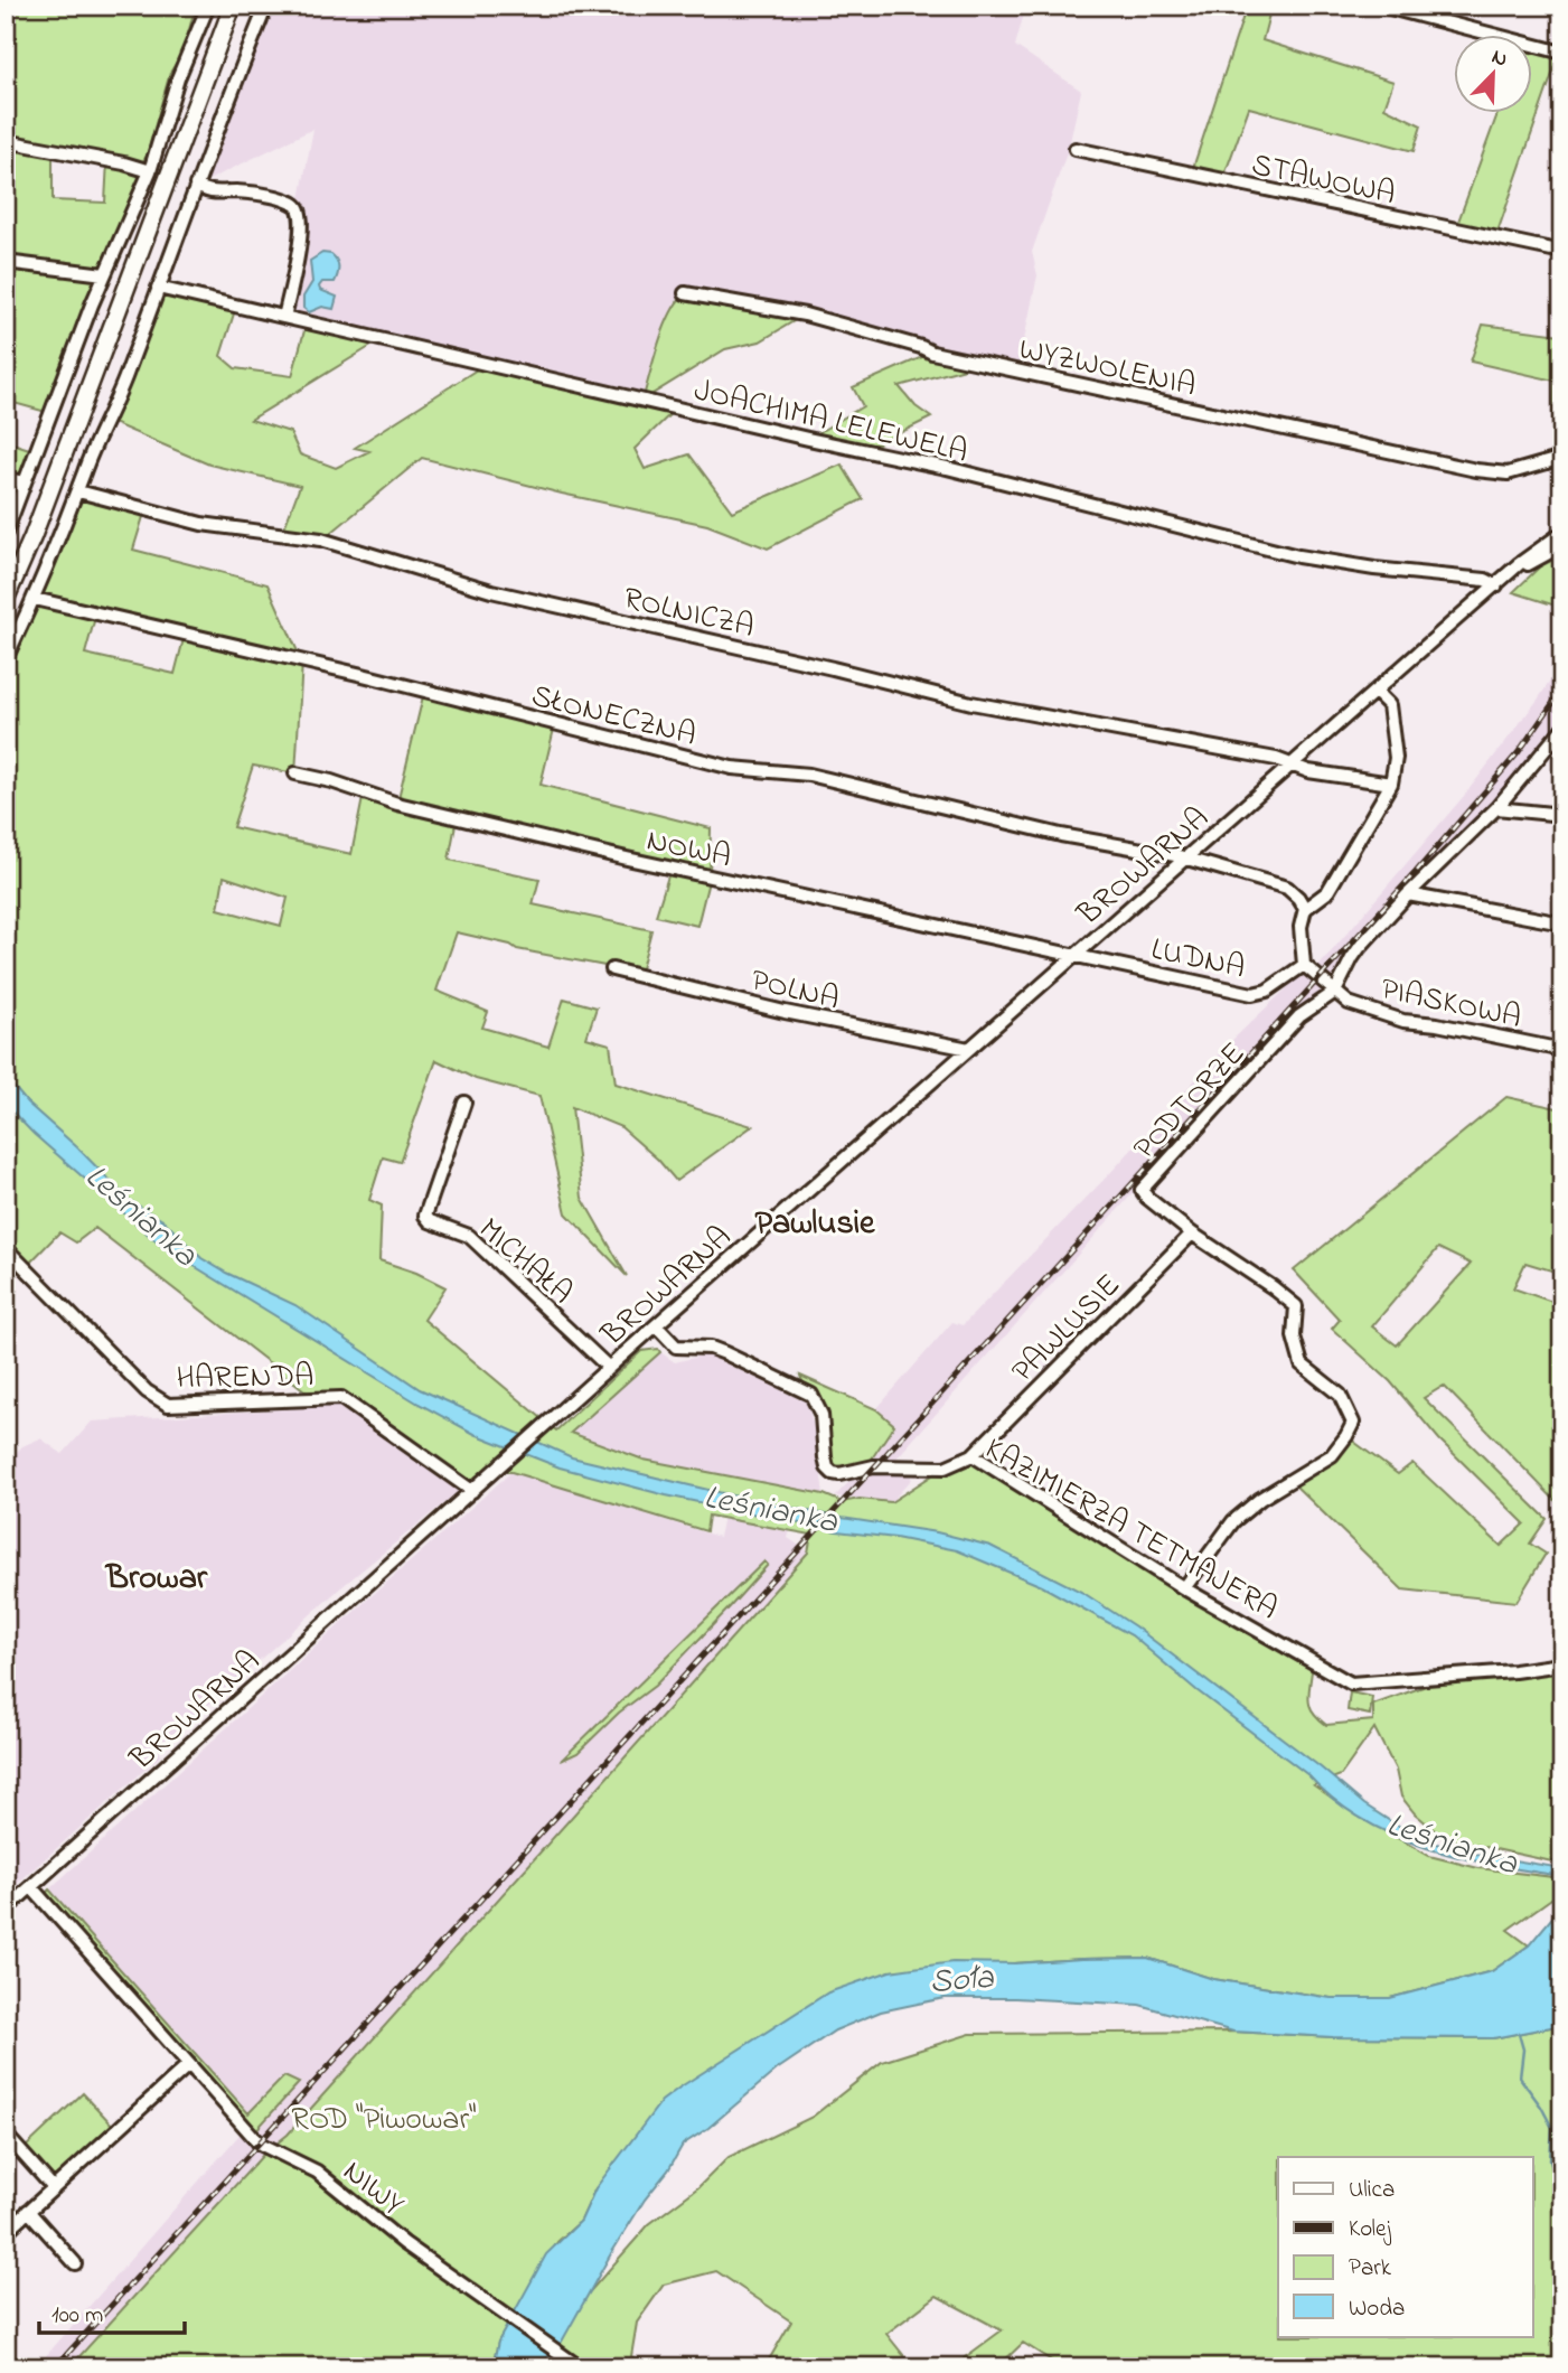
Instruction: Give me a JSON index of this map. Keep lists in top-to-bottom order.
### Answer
{
  "streets": {
    "street": [
      "STAWOWA",
      "WYZWOLENIA",
      "JOACHIMA LELEWELA",
      "ROLNICZA",
      "SŁONECZNA",
      "NOWA",
      "BROWARNA",
      "LUDNA",
      "POLNA",
      "PIASKOWA",
      "PODTORZE",
      "MICHAŁA",
      "PAWLUSIE",
      "HARENDA",
      "KAZIMIERZA TETMAJERA",
      "NIWY"
    ]
  },
  "crossings": [
    ["JOACHIMA LELEWELA", "BROWARNA"],
    ["ROLNICZA", "BROWARNA"],
    ["SŁONECZNA", "BROWARNA"],
    ["NOWA", "BROWARNA"],
    ["NOWA", "LUDNA"],
    ["BROWARNA", "LUDNA"],
    ["BROWARNA", "POLNA"],
    ["BROWARNA", "MICHAŁA"],
    ["BROWARNA", "HARENDA"],
    ["BROWARNA", "KAZIMIERZA TETMAJERA"],
    ["BROWARNA", "NIWY"],
    ["PIASKOWA", "PODTORZE"],
    ["PODTORZE", "PAWLUSIE"],
    ["PODTORZE", "KAZIMIERZA TETMAJERA"],
    ["PAWLUSIE", "KAZIMIERZA TETMAJERA"]
  ],
  "districts": ["Pawlusie", "Browar"],
  "water": ["Leśnianka", "Soła"],
  "parks": ["ROD \"Piwowar\""],
  "legend": [
    "Ulica",
    "Kolej",
    "Park",
    "Woda"
  ],
  "scale_bar": "100 m",
  "north": "top right"
}
